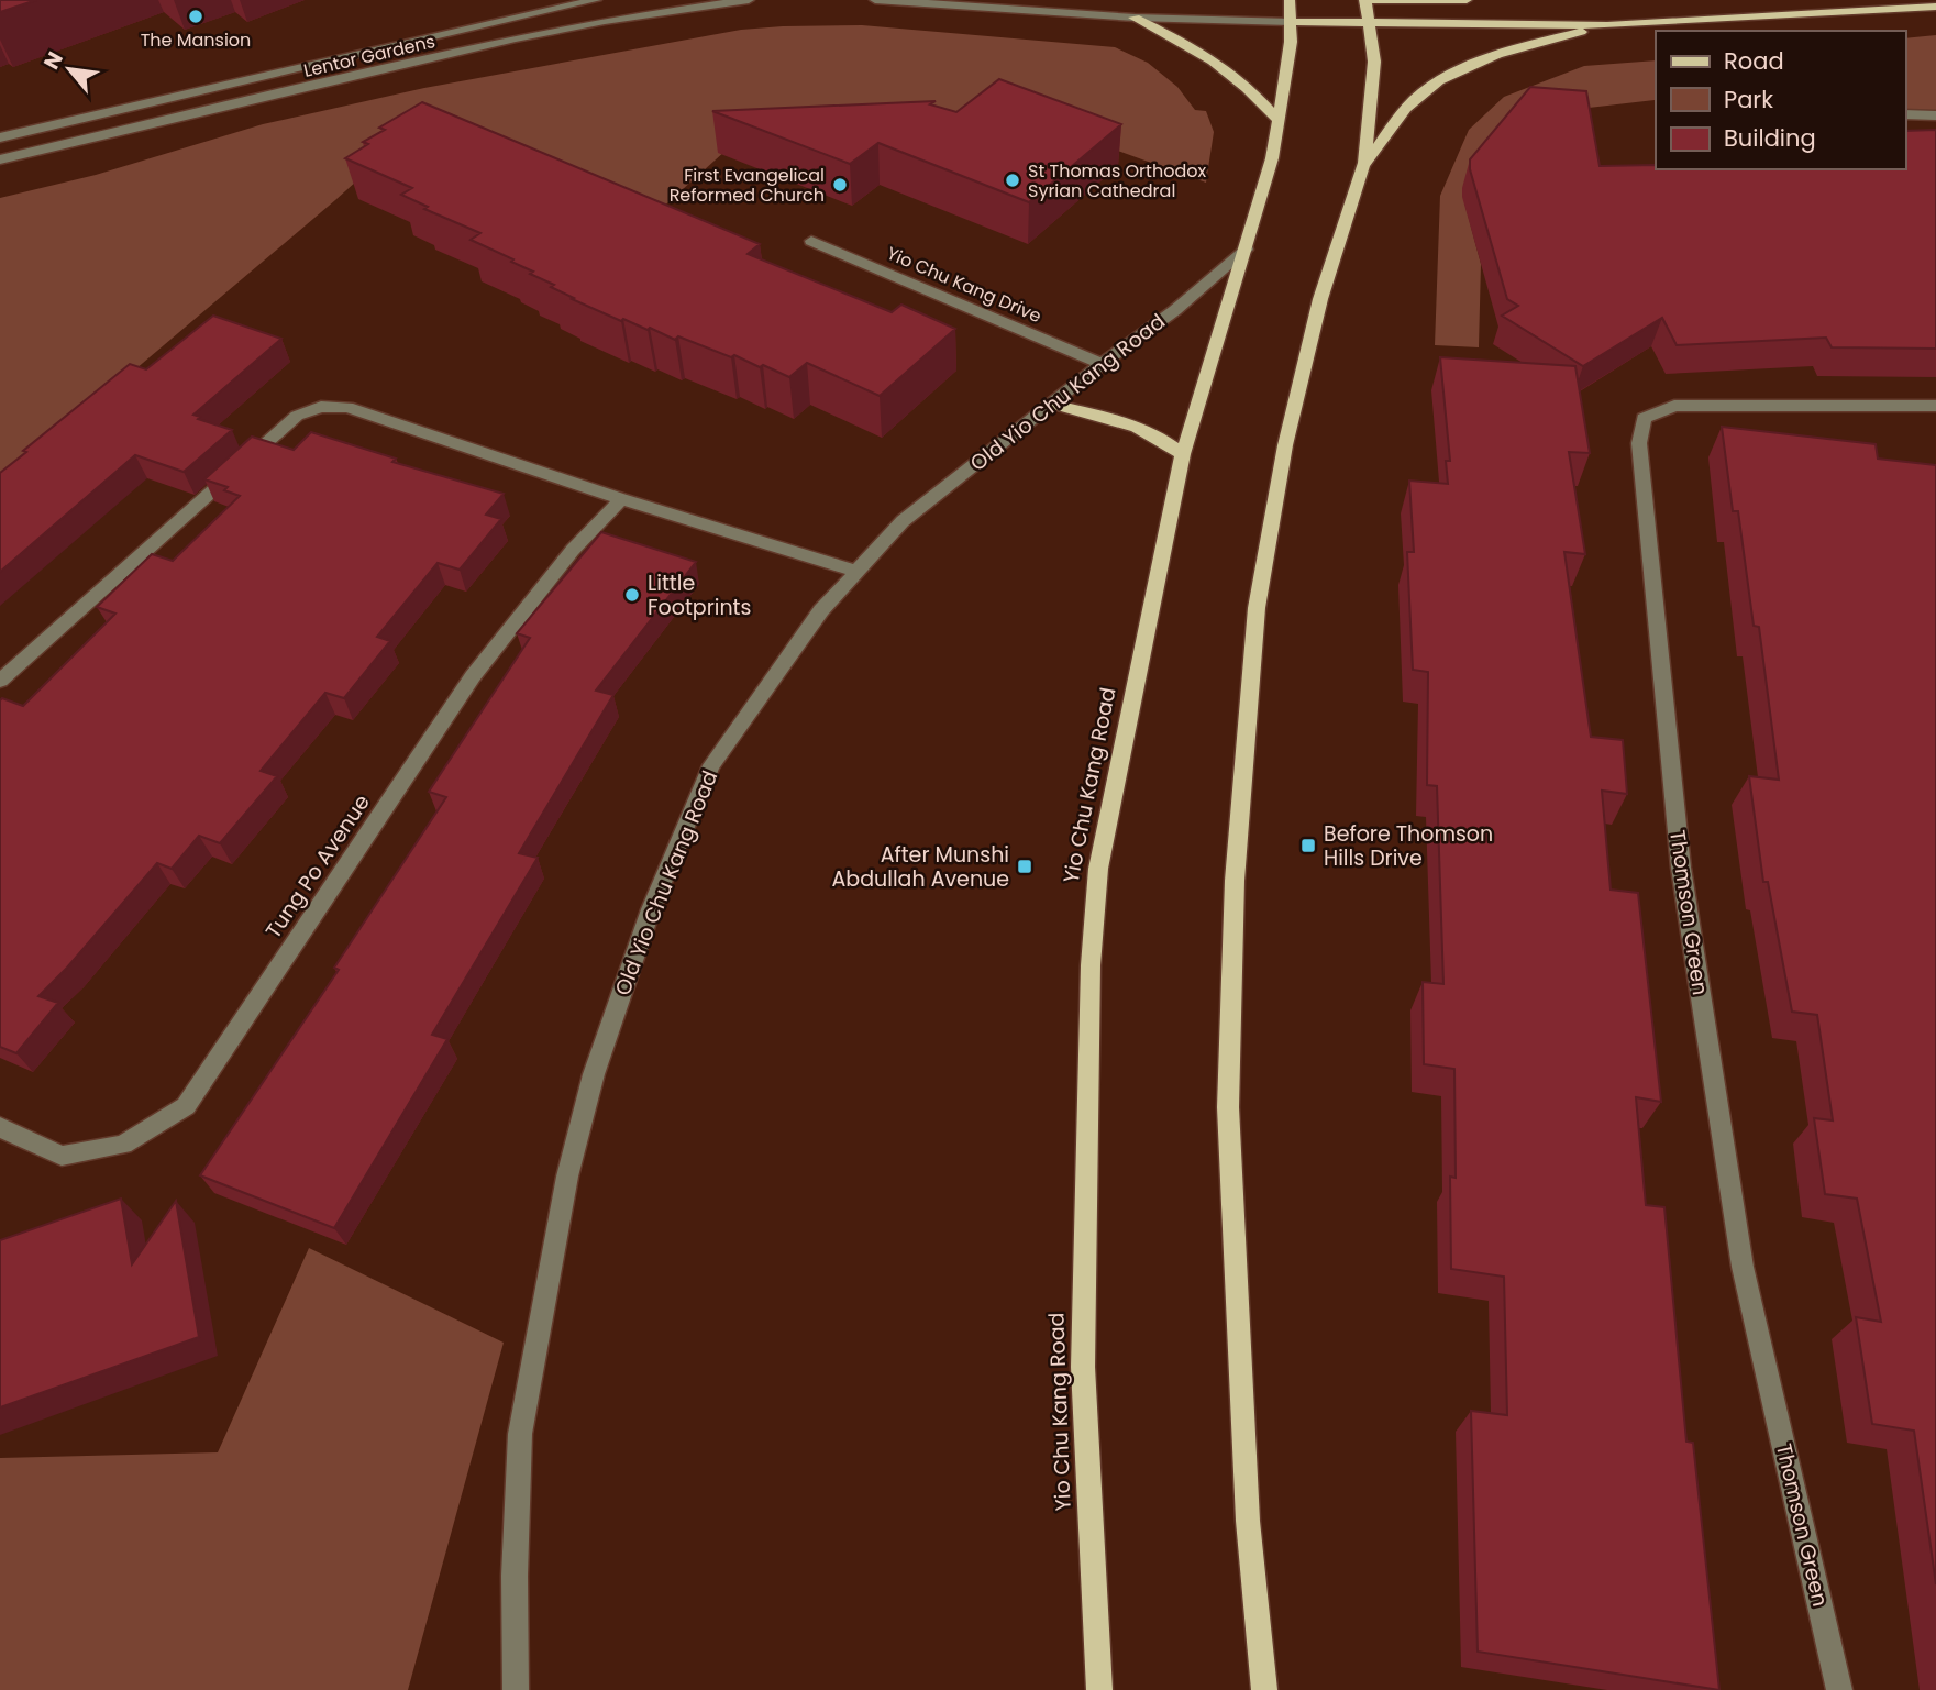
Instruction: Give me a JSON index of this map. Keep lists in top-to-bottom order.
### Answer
{
  "streets": {
    "main road": ["Yio Chu Kang Road"],
    "street": [
      "Lentor Gardens",
      "Yio Chu Kang Drive",
      "Old Yio Chu Kang Road",
      "Tung Po Avenue",
      "Thomson Green"
    ]
  },
  "crossings": [
    ["Yio Chu Kang Drive", "Old Yio Chu Kang Road"],
    ["Old Yio Chu Kang Road", "Yio Chu Kang Road"]
  ],
  "places": {
    "other": [
      "The Mansion",
      "St Thomas Orthodox Syrian Cathedral",
      "First Evangelical Reformed Church",
      "Little Footprints"
    ],
    "transit": ["Before Thomson Hills Drive", "After Munshi Abdullah Avenue"]
  },
  "legend": ["Road", "Park", "Building"],
  "north": "top left"
}
